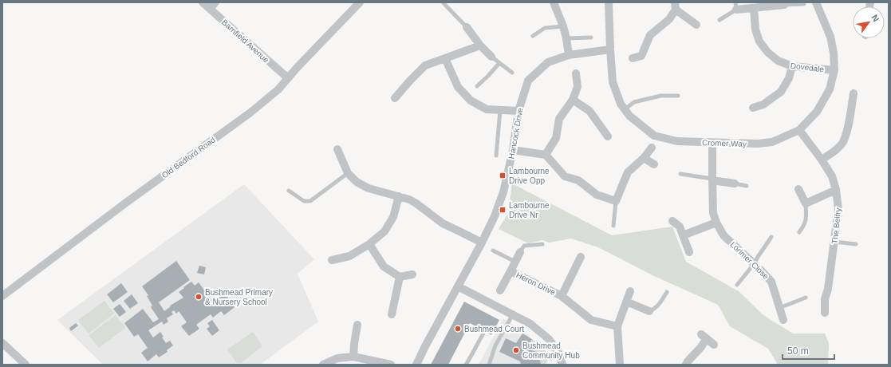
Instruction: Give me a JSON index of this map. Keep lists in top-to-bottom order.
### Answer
{
  "streets": {
    "street": [
      "Barnfield Avenue",
      "Dovedale",
      "Hancock Drive",
      "Cromer Way",
      "Old Bedford Road",
      "The Belfry",
      "Lorimer Close",
      "Heron Drive"
    ]
  },
  "crossings": [
    ["Barnfield Avenue", "Old Bedford Road"],
    ["Dovedale", "Cromer Way"],
    ["Hancock Drive", "Cromer Way"],
    ["Cromer Way", "The Belfry"],
    ["Cromer Way", "Lorimer Close"]
  ],
  "places": {
    "transit": ["Lambourne Drive Opp", "Lambourne Drive Nr"],
    "other": ["Bushmead Primary & Nursery School", "Bushmead Court", "Bushmead Community Hub"]
  },
  "scale_bar": "50 m",
  "north": "top right"
}
